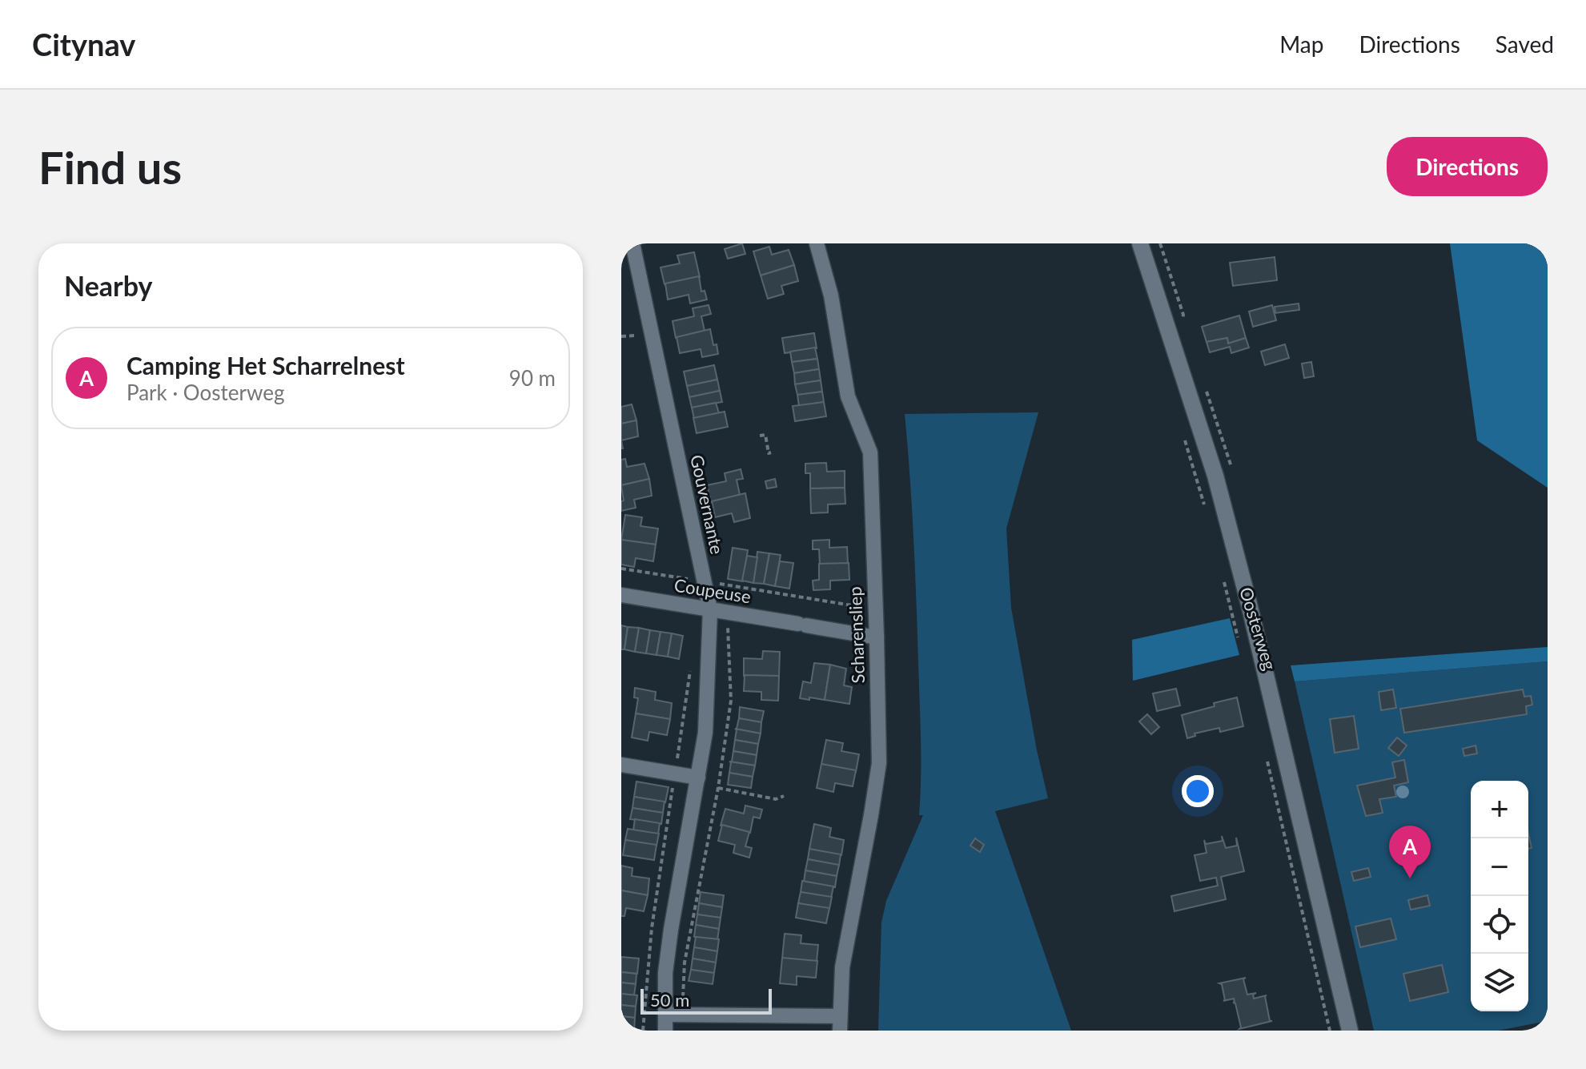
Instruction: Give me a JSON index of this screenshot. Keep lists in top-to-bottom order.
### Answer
{
  "streets": {
    "street": [
      "Gouvernante",
      "Coupeuse",
      "Oosterweg",
      "Scharensliep"
    ]
  },
  "crossings": [
    ["Gouvernante", "Coupeuse"],
    ["Coupeuse", "Scharensliep"]
  ],
  "scale_bar": "50 m",
  "page": {
    "header": "Citynav",
    "nav": ["Map", "Directions", "Saved"],
    "buttons": "Directions",
    "title": "Find us",
    "heading": "Nearby",
    "list": [
      {
        "mark": "A",
        "name": "Camping Het Scharrelnest",
        "note": "Park · Oosterweg",
        "value": "90 m"
      }
    ],
    "map_buttons": ["+", "−"],
    "pins": "A",
    "scale": "50 m"
  }
}
